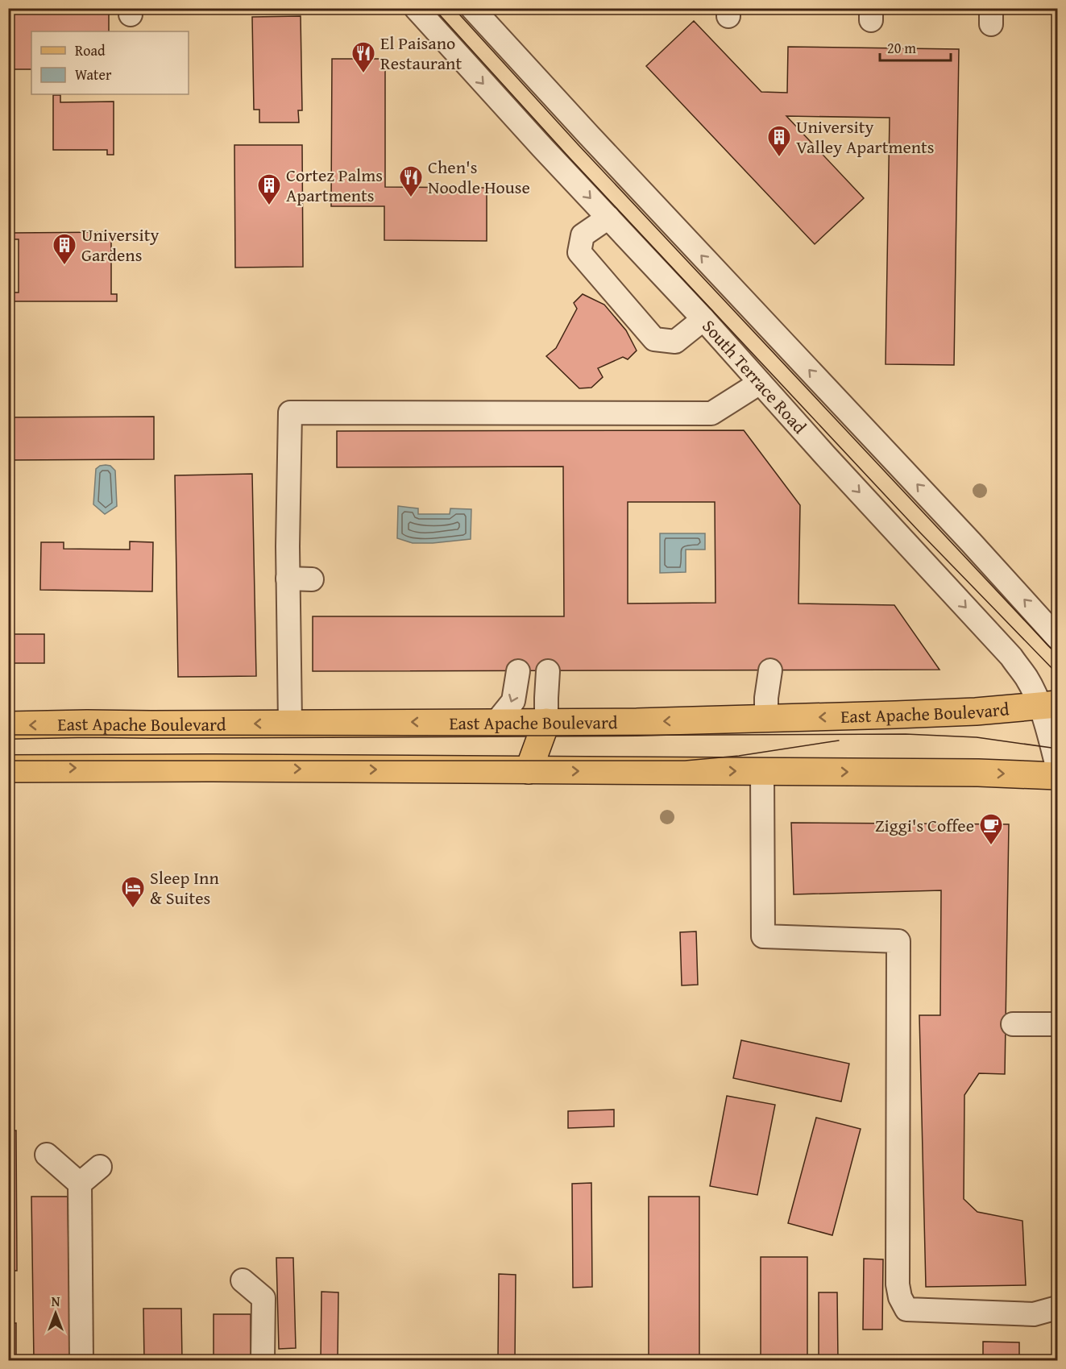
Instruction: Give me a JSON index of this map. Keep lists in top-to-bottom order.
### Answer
{
  "streets": {
    "main road": ["East Apache Boulevard"],
    "street": ["South Terrace Road"]
  },
  "crossings": [
    ["South Terrace Road", "East Apache Boulevard"]
  ],
  "places": {
    "restaurant": ["El Paisano Restaurant", "Chen's Noodle House"],
    "building": ["University Valley Apartments", "Cortez Palms Apartments", "University Gardens"],
    "cafe": ["Ziggi's Coffee"],
    "hotel": ["Sleep Inn & Suites"]
  },
  "legend": ["Road", "Water"],
  "scale_bar": "20 m",
  "north": "top"
}
